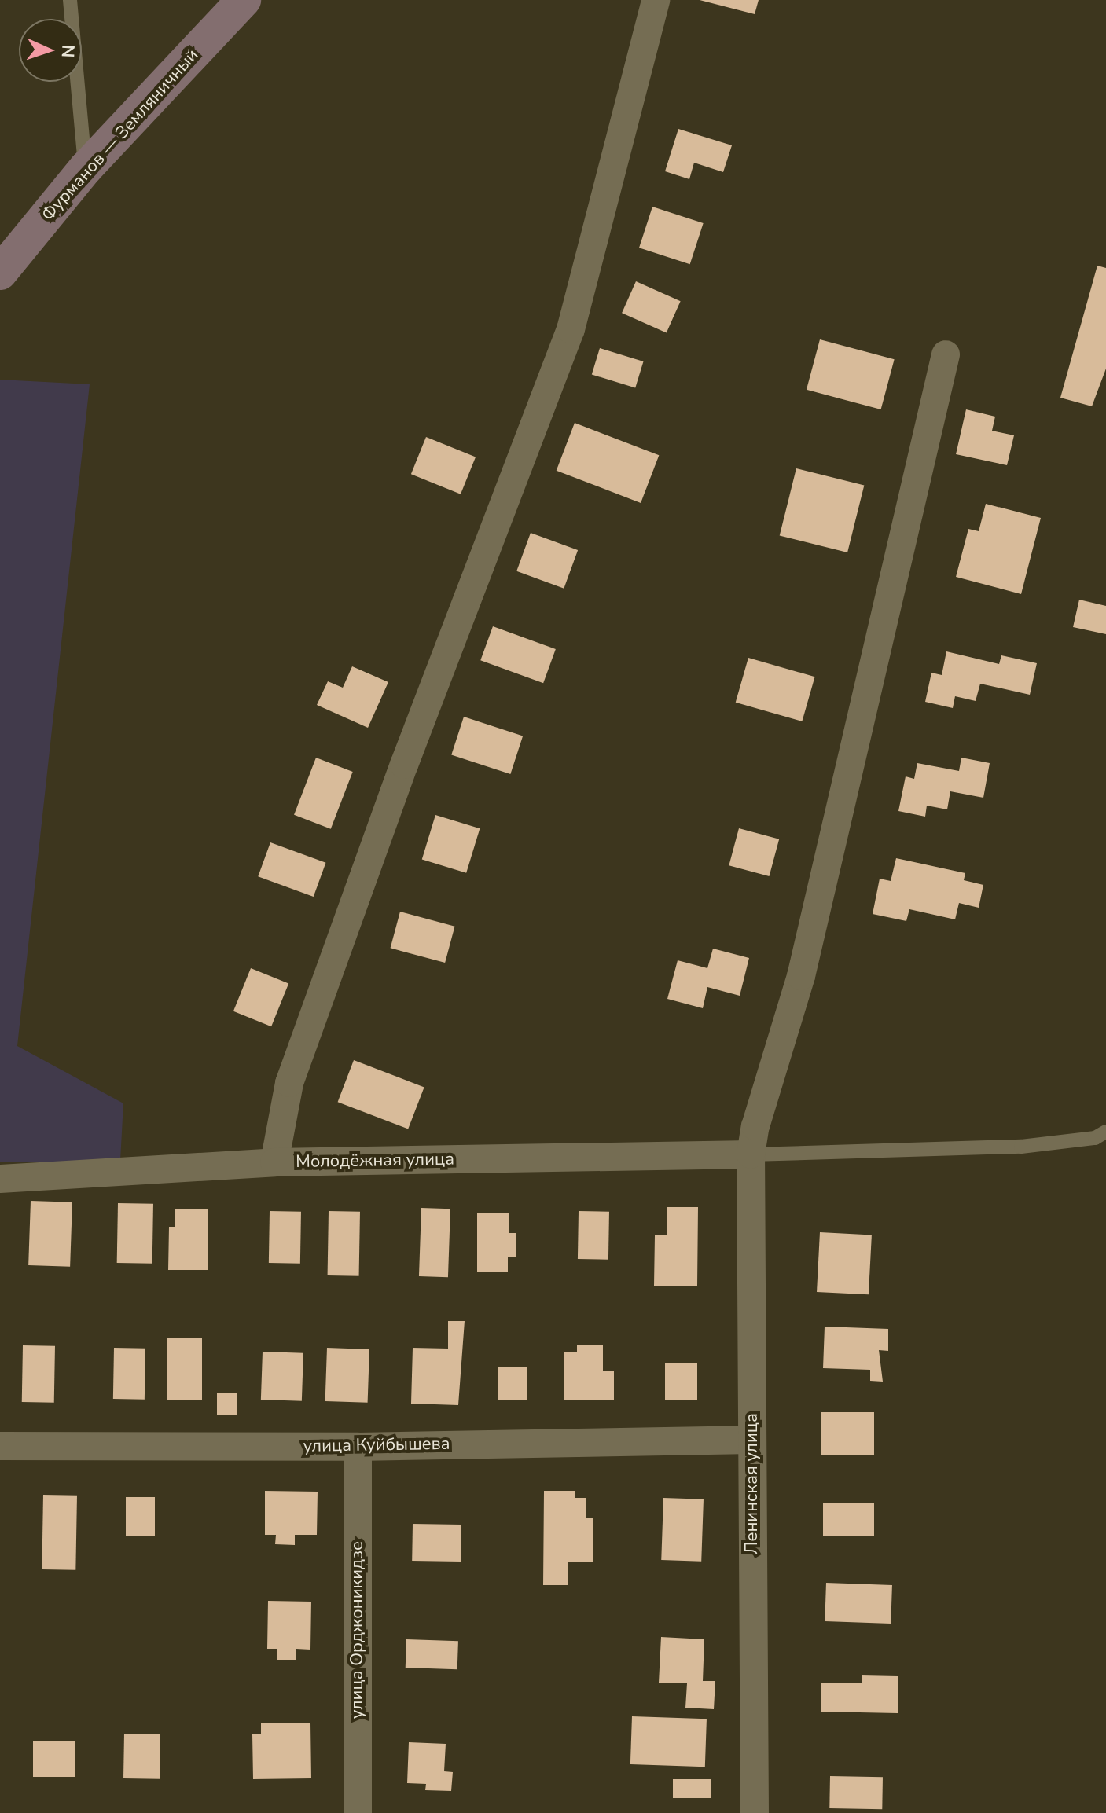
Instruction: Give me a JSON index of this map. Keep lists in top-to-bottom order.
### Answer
{
  "streets": {
    "street": [
      "Фурманов — Земляничный",
      "Молодёжная улица",
      "улица Куйбышева",
      "Ленинская улица",
      "улица Орджоникидзе"
    ]
  },
  "crossings": [
    ["Молодёжная улица", "Ленинская улица"],
    ["улица Куйбышева", "Ленинская улица"],
    ["улица Куйбышева", "улица Орджоникидзе"]
  ],
  "north": "right"
}
